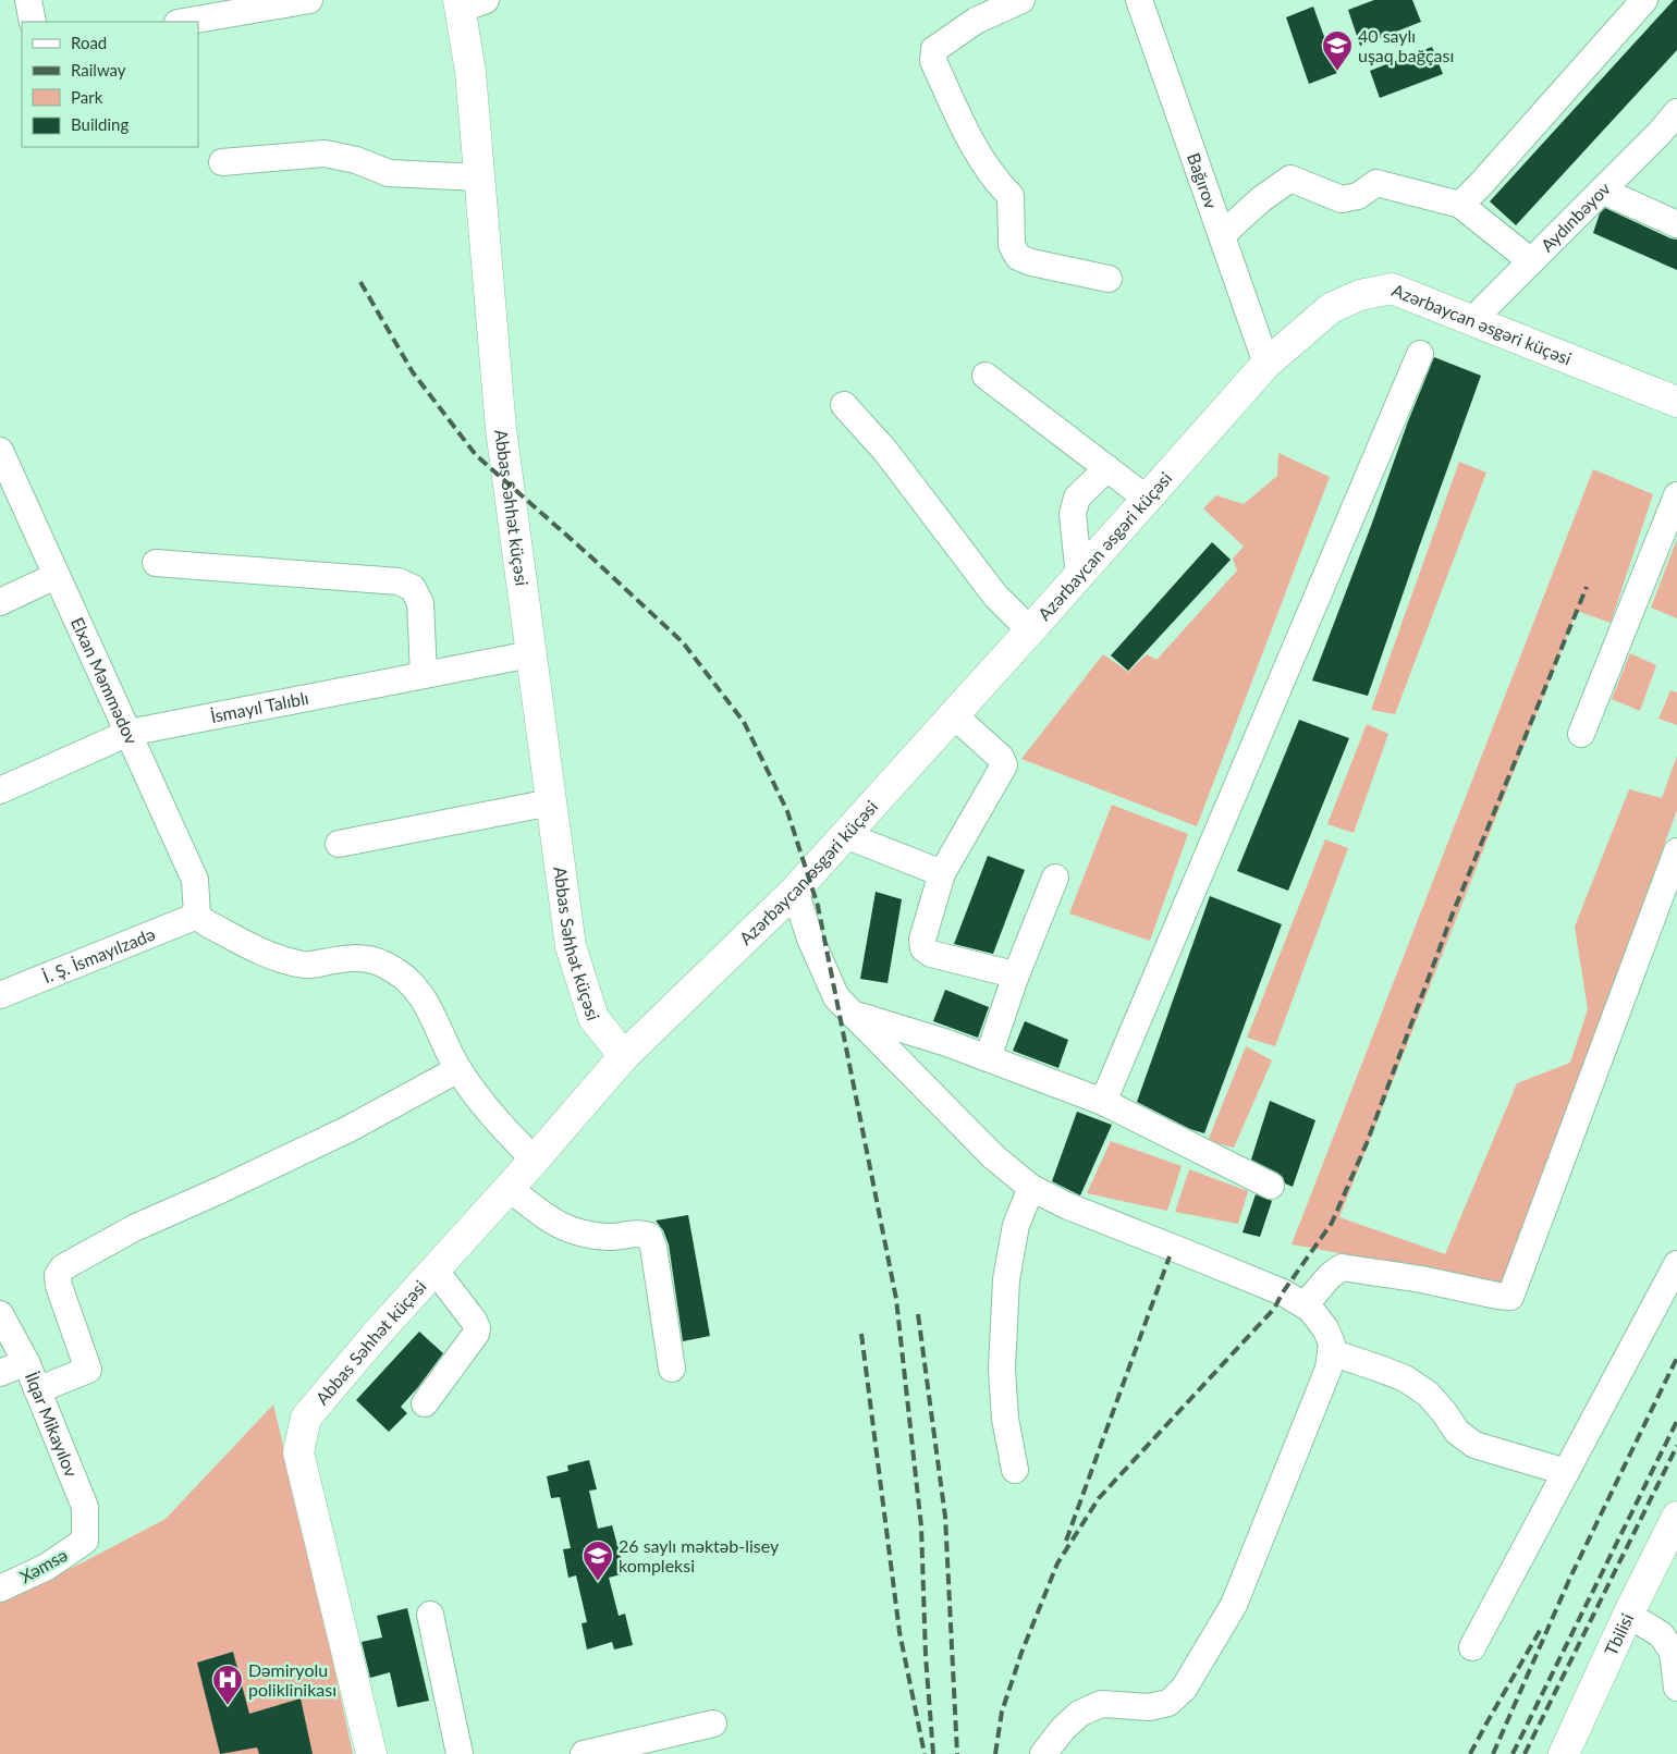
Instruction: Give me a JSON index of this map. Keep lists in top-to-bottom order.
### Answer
{
  "streets": {
    "main road": ["Azərbaycan əsgəri küçəsi", "Abbas Səhhət küçəsi", "Tbilisi"],
    "street": [
      "Bağırov",
      "Aydınbəyov",
      "Elxan Məmmədov",
      "İsmayıl Talıblı",
      "İ. Ş. İsmayılzadə",
      "İlqar Mikayılov",
      "Xəmsə"
    ]
  },
  "crossings": [
    ["Bağırov", "Azərbaycan əsgəri küçəsi"],
    ["Aydınbəyov", "Azərbaycan əsgəri küçəsi"],
    ["Azərbaycan əsgəri küçəsi", "Abbas Səhhət küçəsi"],
    ["Abbas Səhhət küçəsi", "İsmayıl Talıblı"],
    ["Elxan Məmmədov", "İsmayıl Talıblı"],
    ["Elxan Məmmədov", "İ. Ş. İsmayılzadə"],
    ["İlqar Mikayılov", "Xəmsə"]
  ],
  "places": {
    "school or university": ["40 saylı uşaq bağçası", "26 saylı məktəb-lisey kompleksi"],
    "hospital": ["Dəmiryolu poliklinikası"]
  },
  "legend": [
    "Road",
    "Railway",
    "Park",
    "Building"
  ]
}
